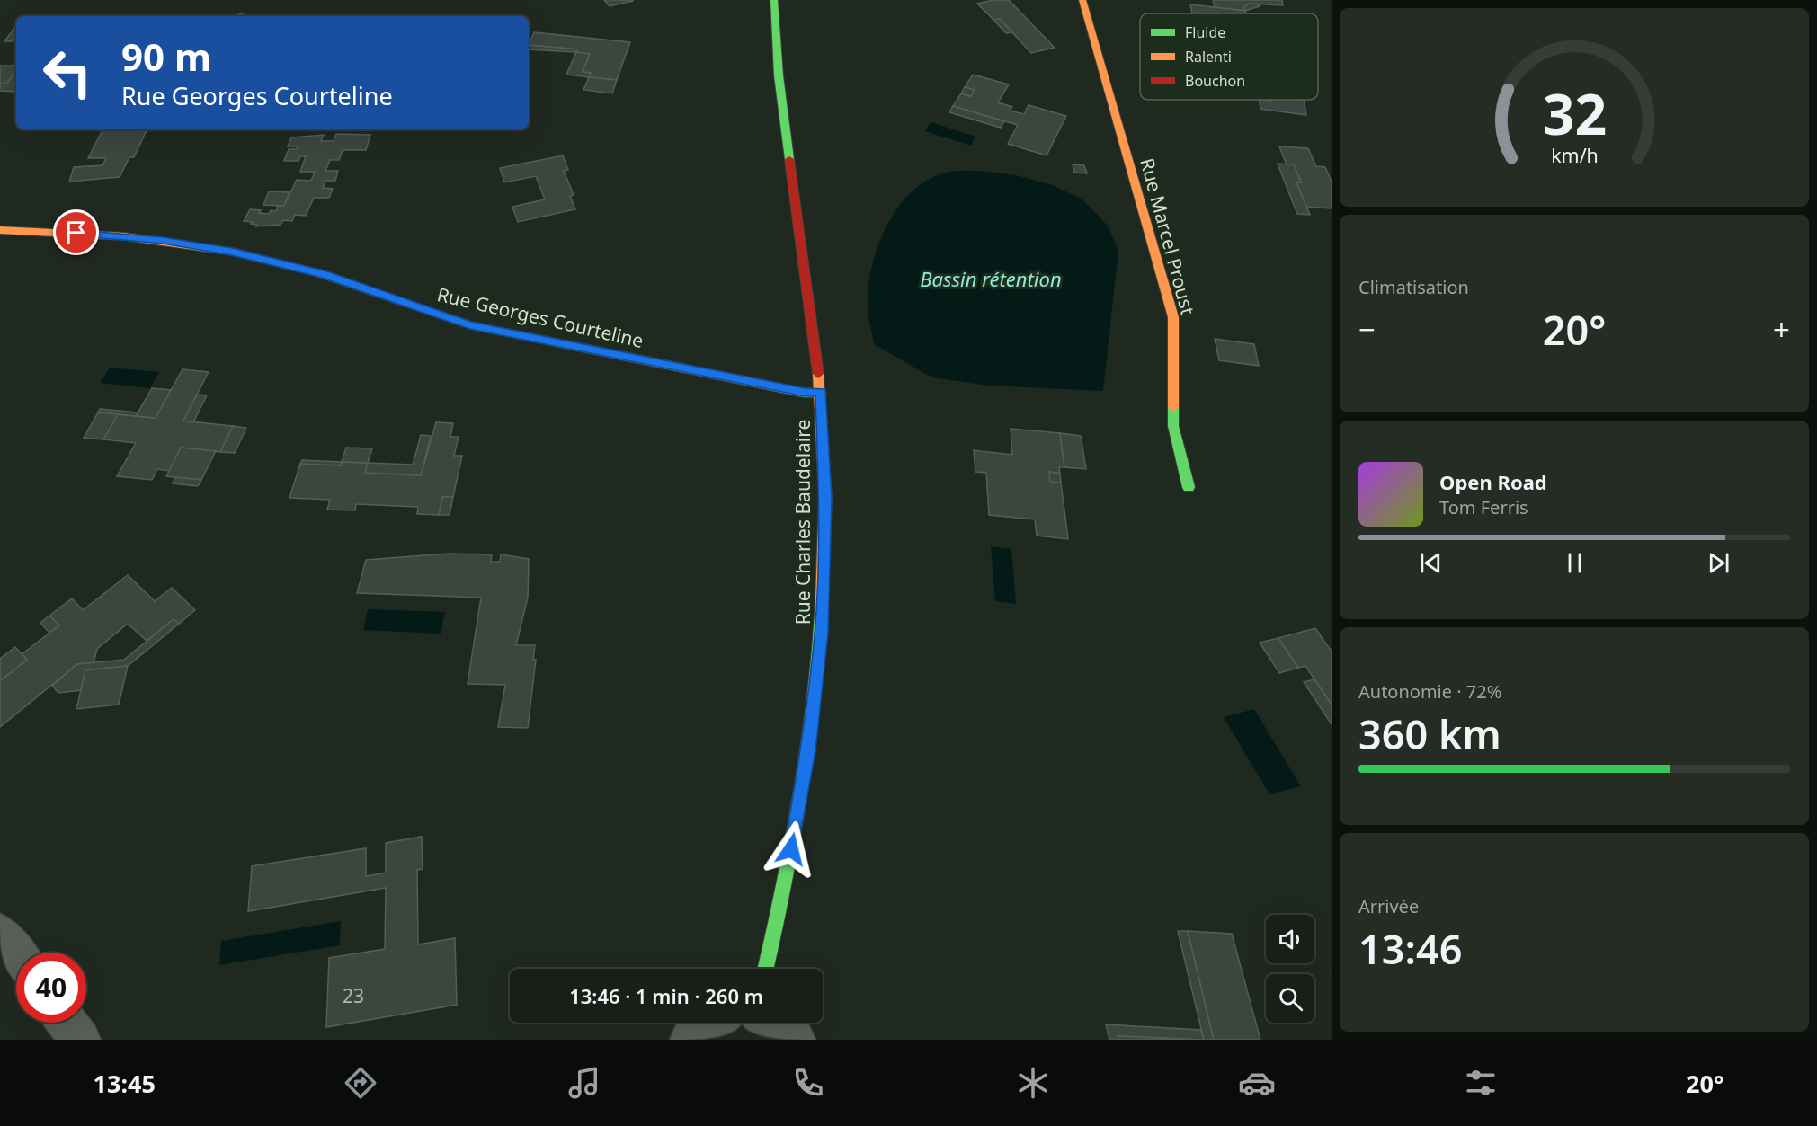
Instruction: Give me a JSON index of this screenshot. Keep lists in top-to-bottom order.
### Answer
{
  "streets": {
    "street": ["Rue Marcel Proust", "Rue Georges Courteline", "Rue Charles Baudelaire"]
  },
  "crossings": [
    ["Rue Georges Courteline", "Rue Charles Baudelaire"]
  ],
  "water": ["Bassin rétention"],
  "house_numbers": ["23"],
  "legend": ["Fluide", "Ralenti", "Bouchon"],
  "page": {
    "turn": ["90 m", "Rue Georges Courteline"],
    "tile": [
      "Climatisation",
      ["Autonomie · 72%", "360 km"],
      ["Arrivée", "13:46"]
    ],
    "heat": ["−", "20°", "+"],
    "song": ["Open Road", "Tom Ferris"],
    "limit": "40",
    "trip": "13:46 · 1 min · 260 m",
    "tabs": ["13:45", "20°"],
    "gauge": ["32", "km/h"]
  }
}
